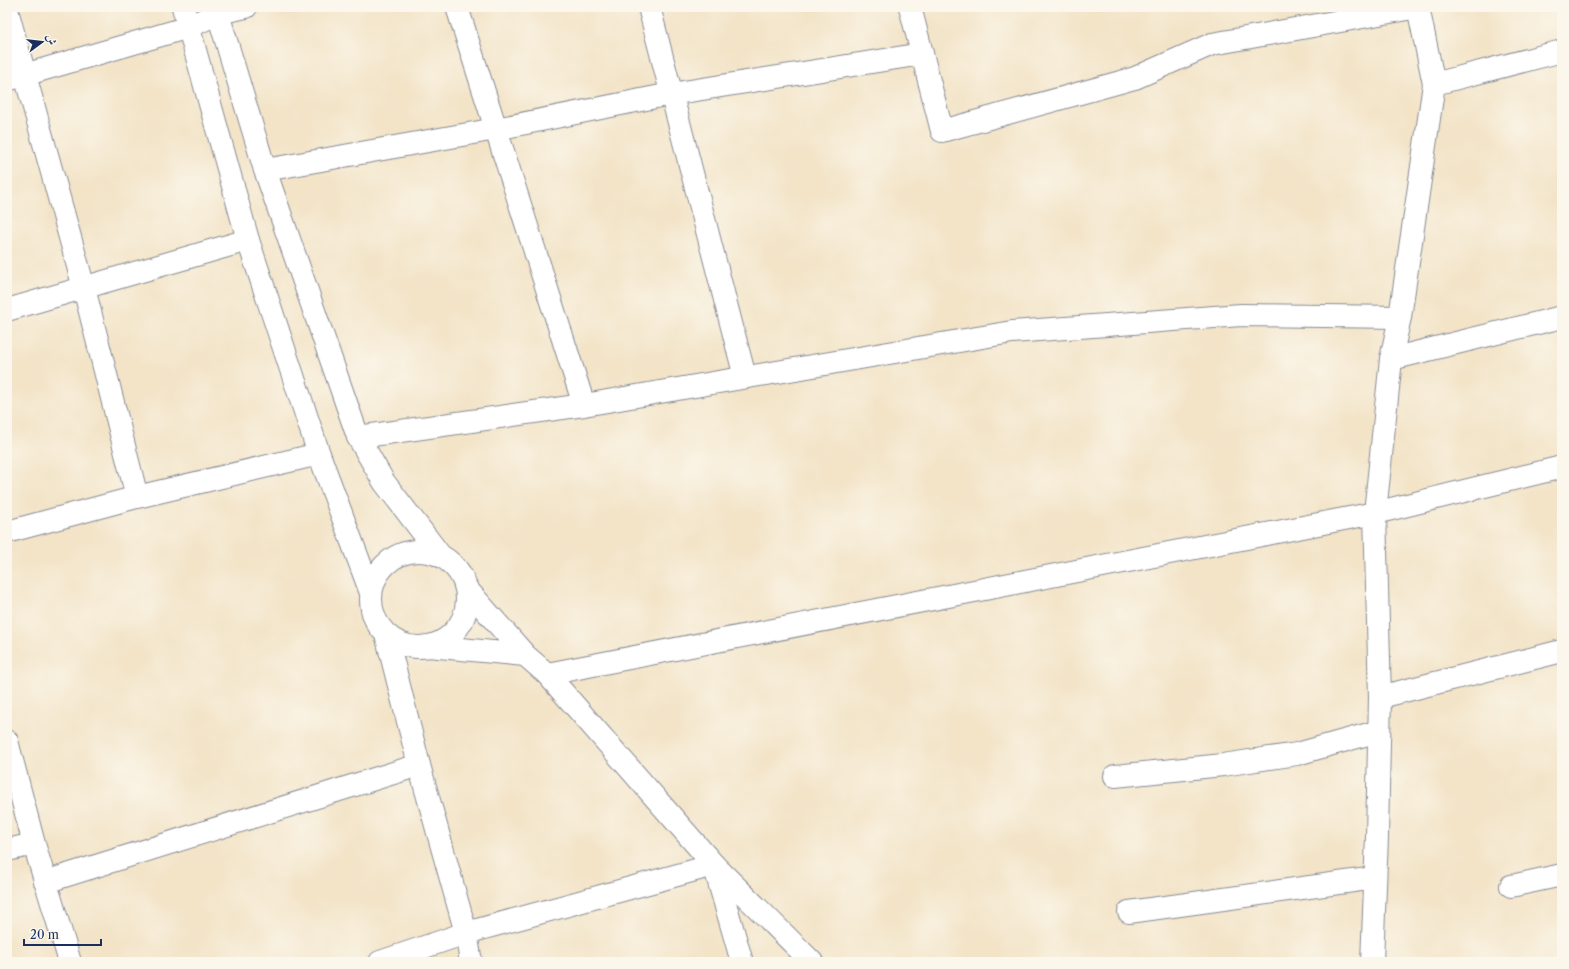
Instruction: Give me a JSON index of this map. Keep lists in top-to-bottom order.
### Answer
{
  "scale_bar": "20 m",
  "north": "right"
}
